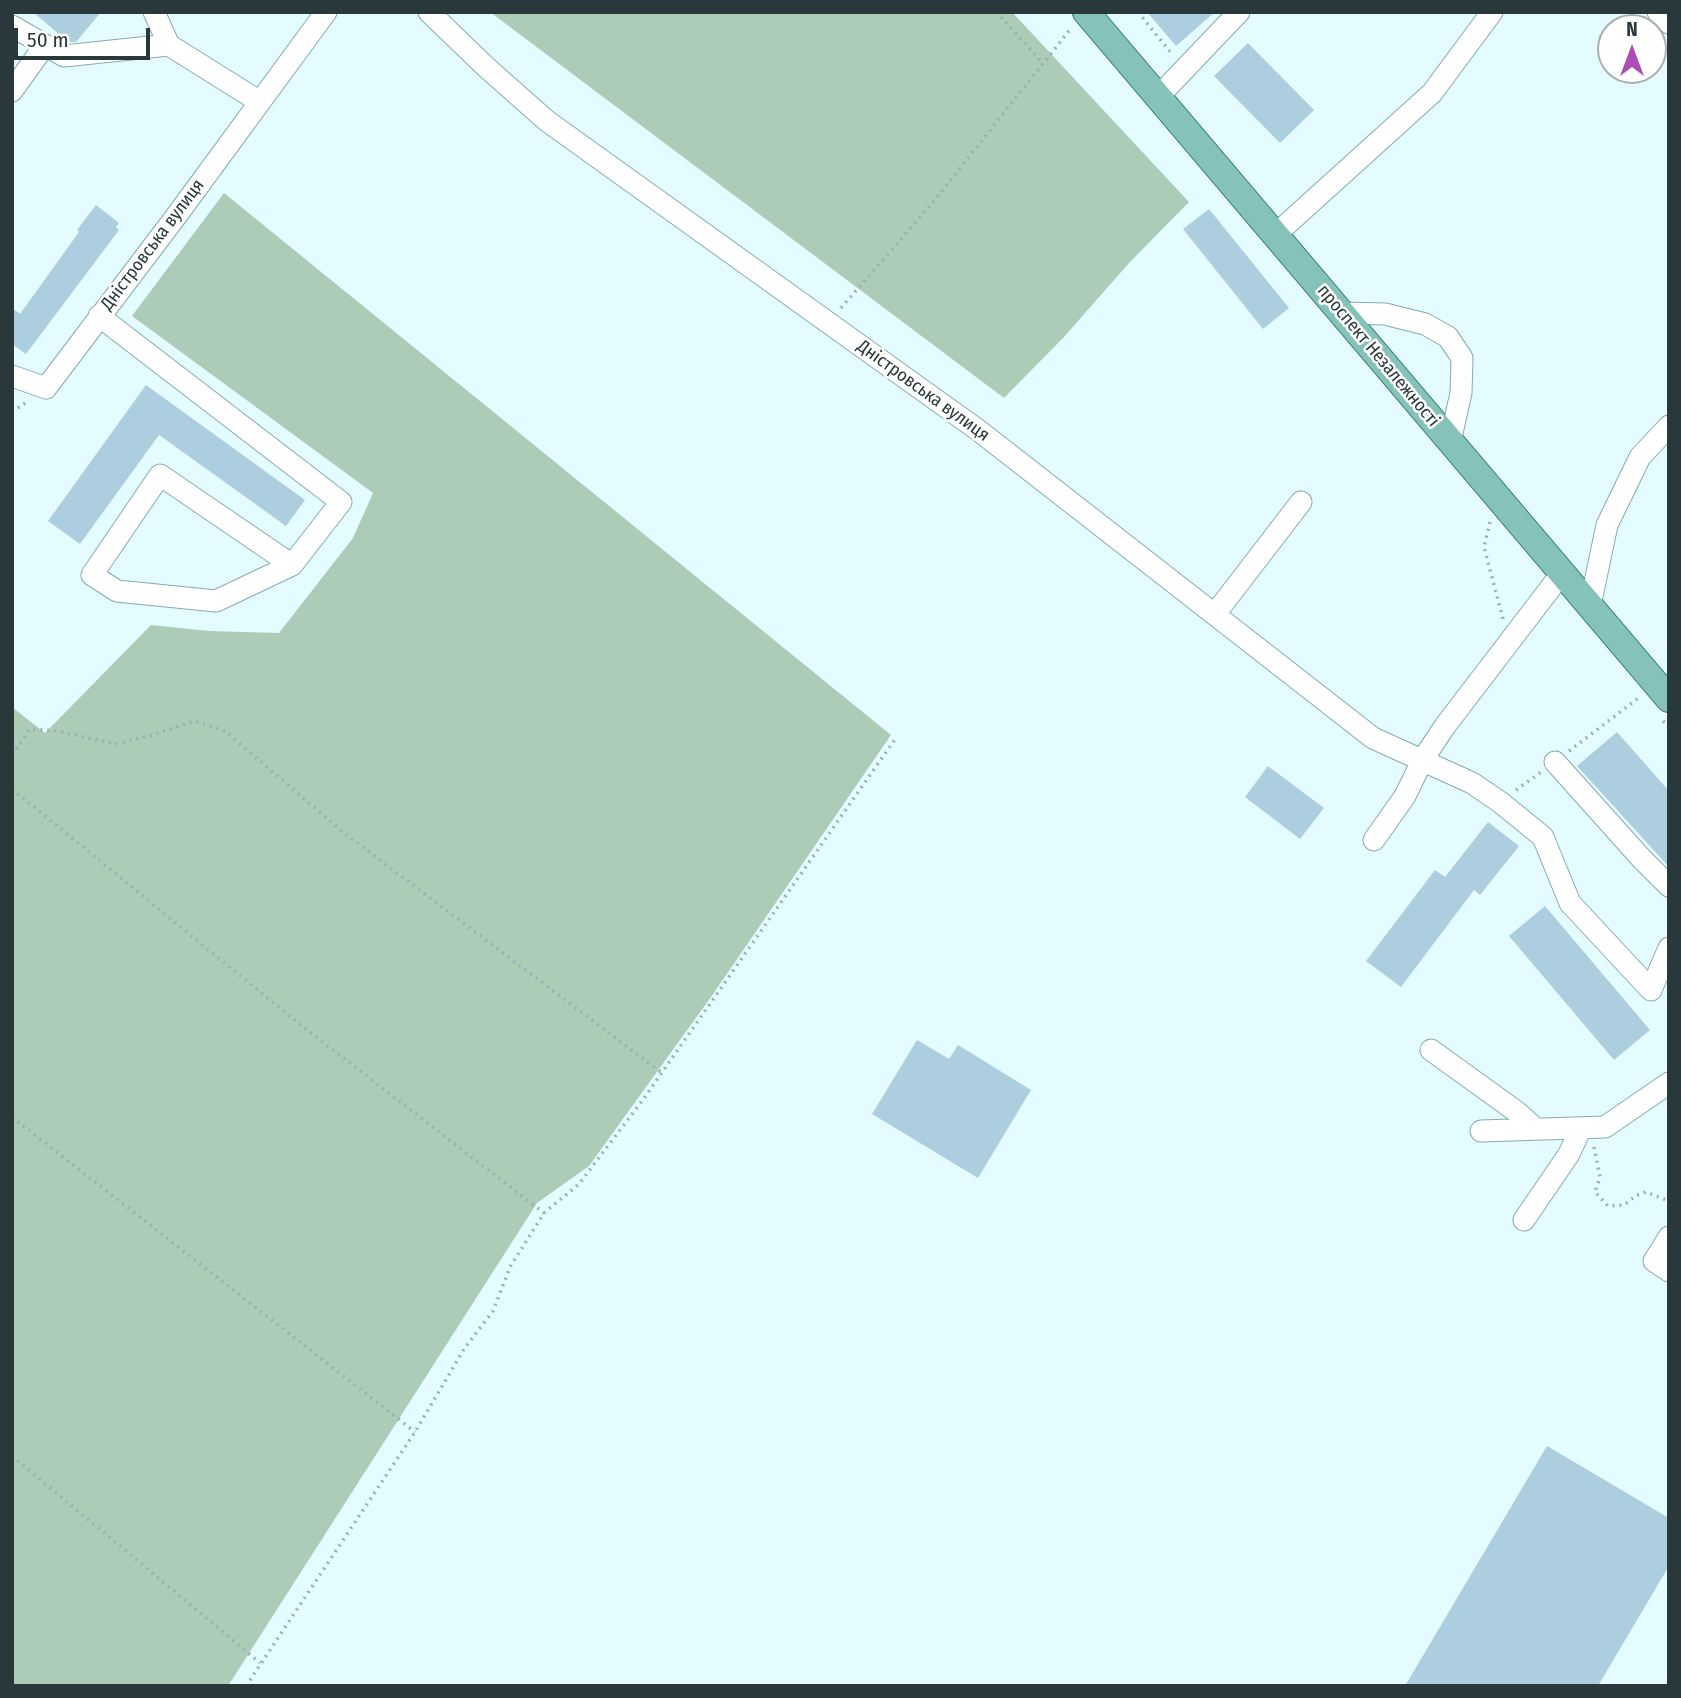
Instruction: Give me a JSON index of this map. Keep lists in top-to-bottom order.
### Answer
{
  "streets": {
    "main road": ["проспект Незалежності"],
    "street": ["Дністровська вулиця"]
  },
  "scale_bar": "50 m",
  "north": "top"
}
